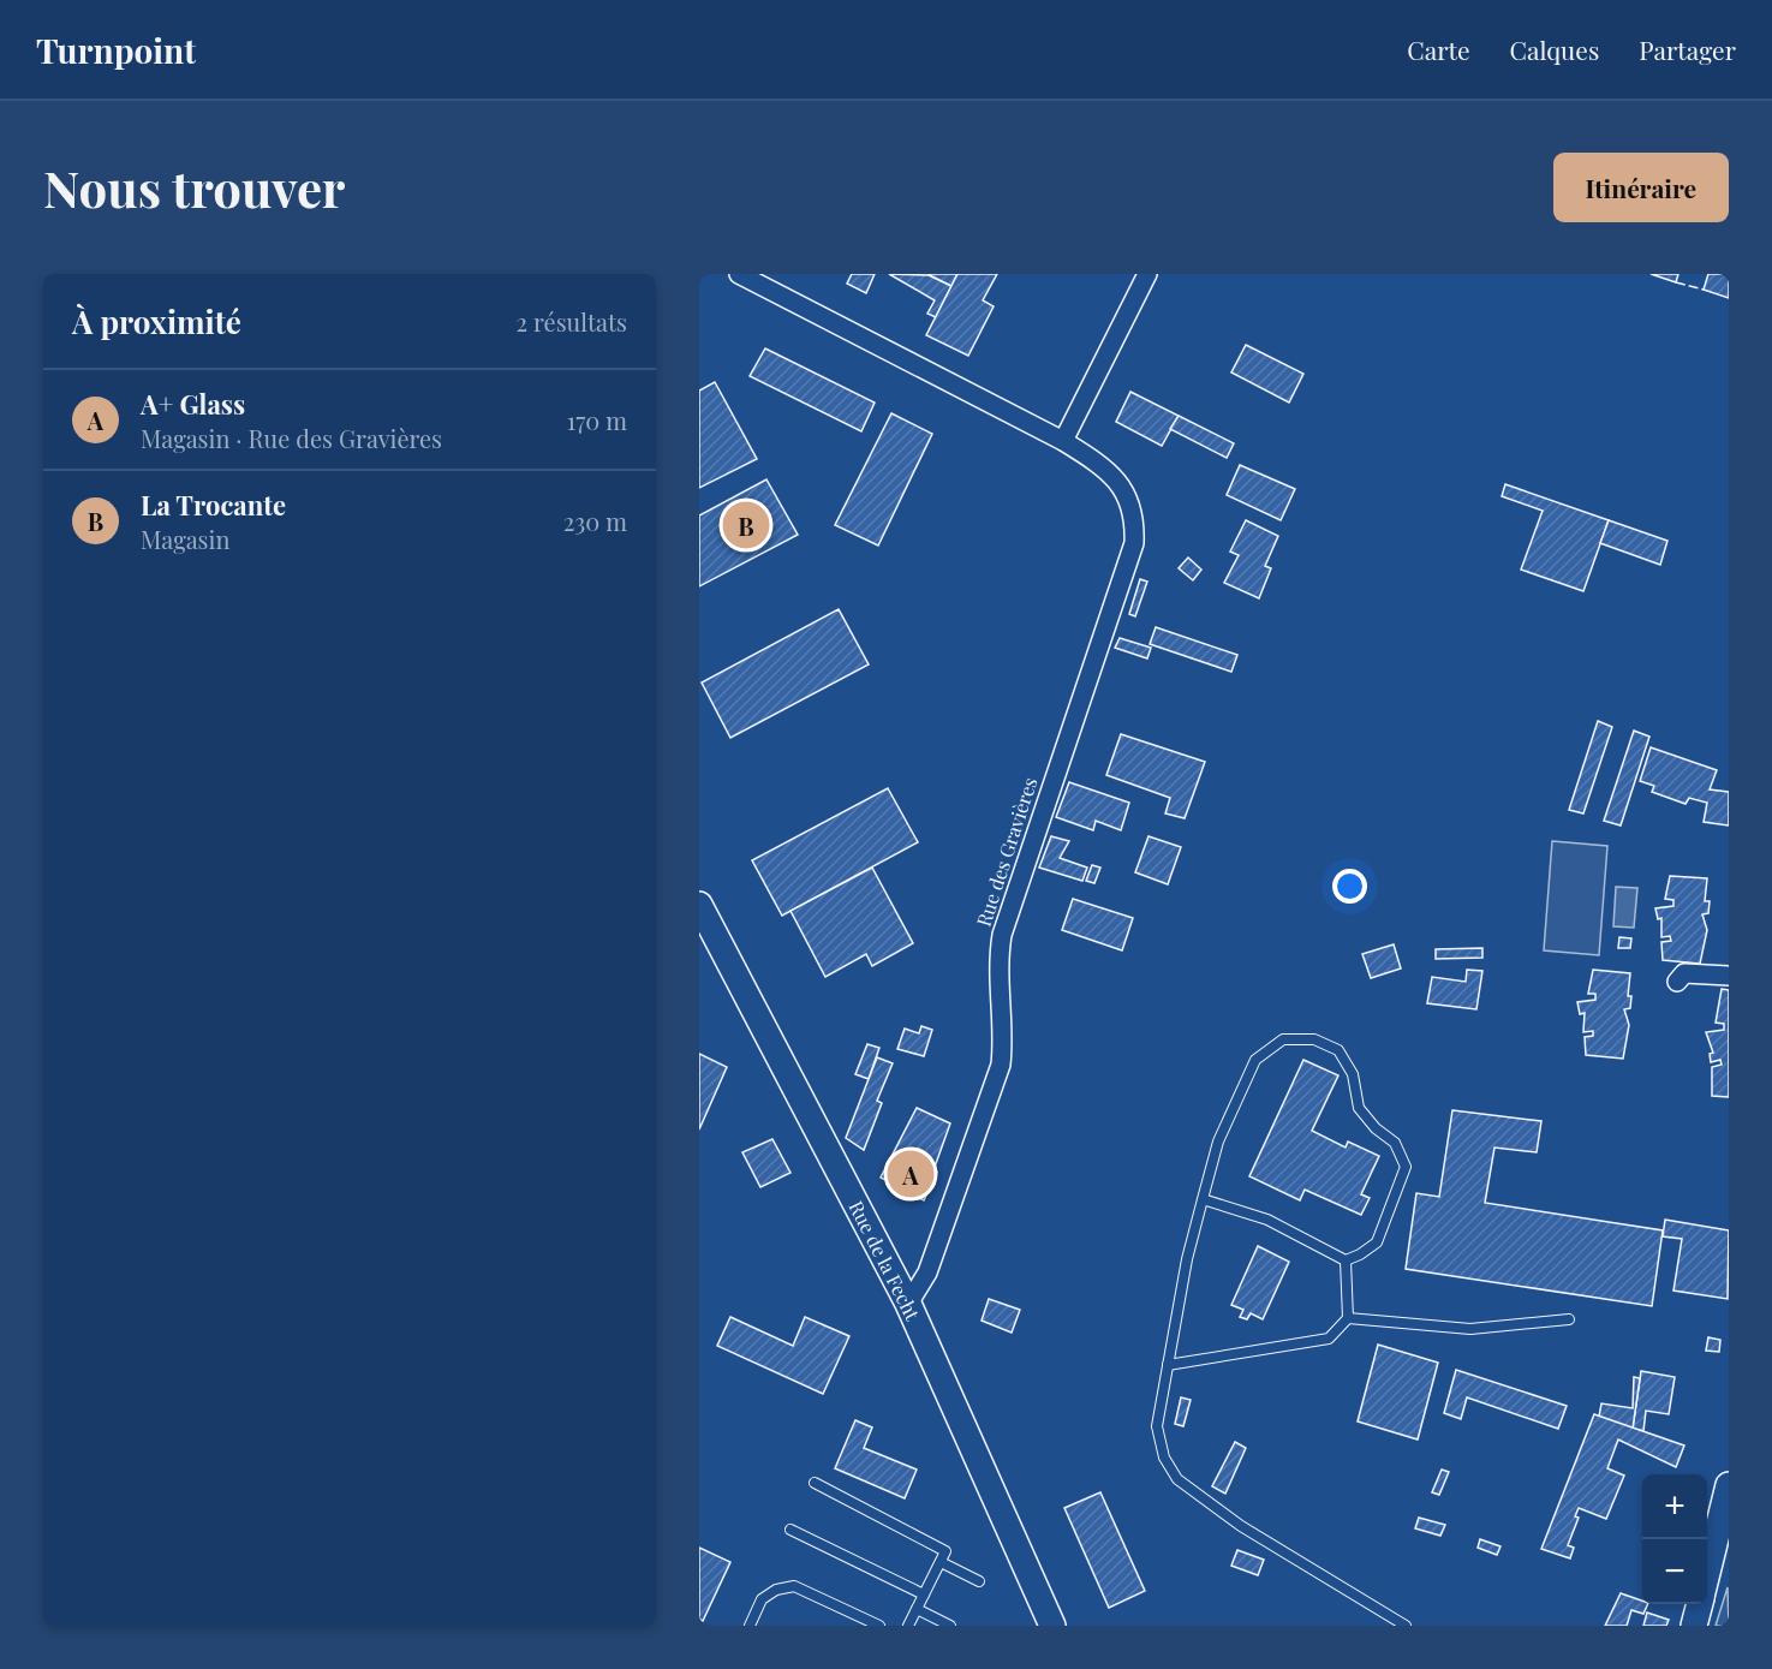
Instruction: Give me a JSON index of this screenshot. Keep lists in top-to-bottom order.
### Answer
{
  "streets": {
    "street": ["Rue des Gravières", "Rue de la Fecht"]
  },
  "crossings": [
    ["Rue des Gravières", "Rue de la Fecht"]
  ],
  "page": {
    "header": "Turnpoint",
    "nav": ["Carte", "Calques", "Partager"],
    "buttons": "Itinéraire",
    "title": "Nous trouver",
    "heading": ["À proximité", "2 résultats"],
    "list": [
      {
        "mark": "A",
        "name": "A+ Glass",
        "note": "Magasin · Rue des Gravières",
        "value": "170 m"
      },
      {
        "mark": "B",
        "name": "La Trocante",
        "note": "Magasin",
        "value": "230 m"
      }
    ],
    "pins": ["B", "A"],
    "map_buttons": ["+", "−"]
  }
}
